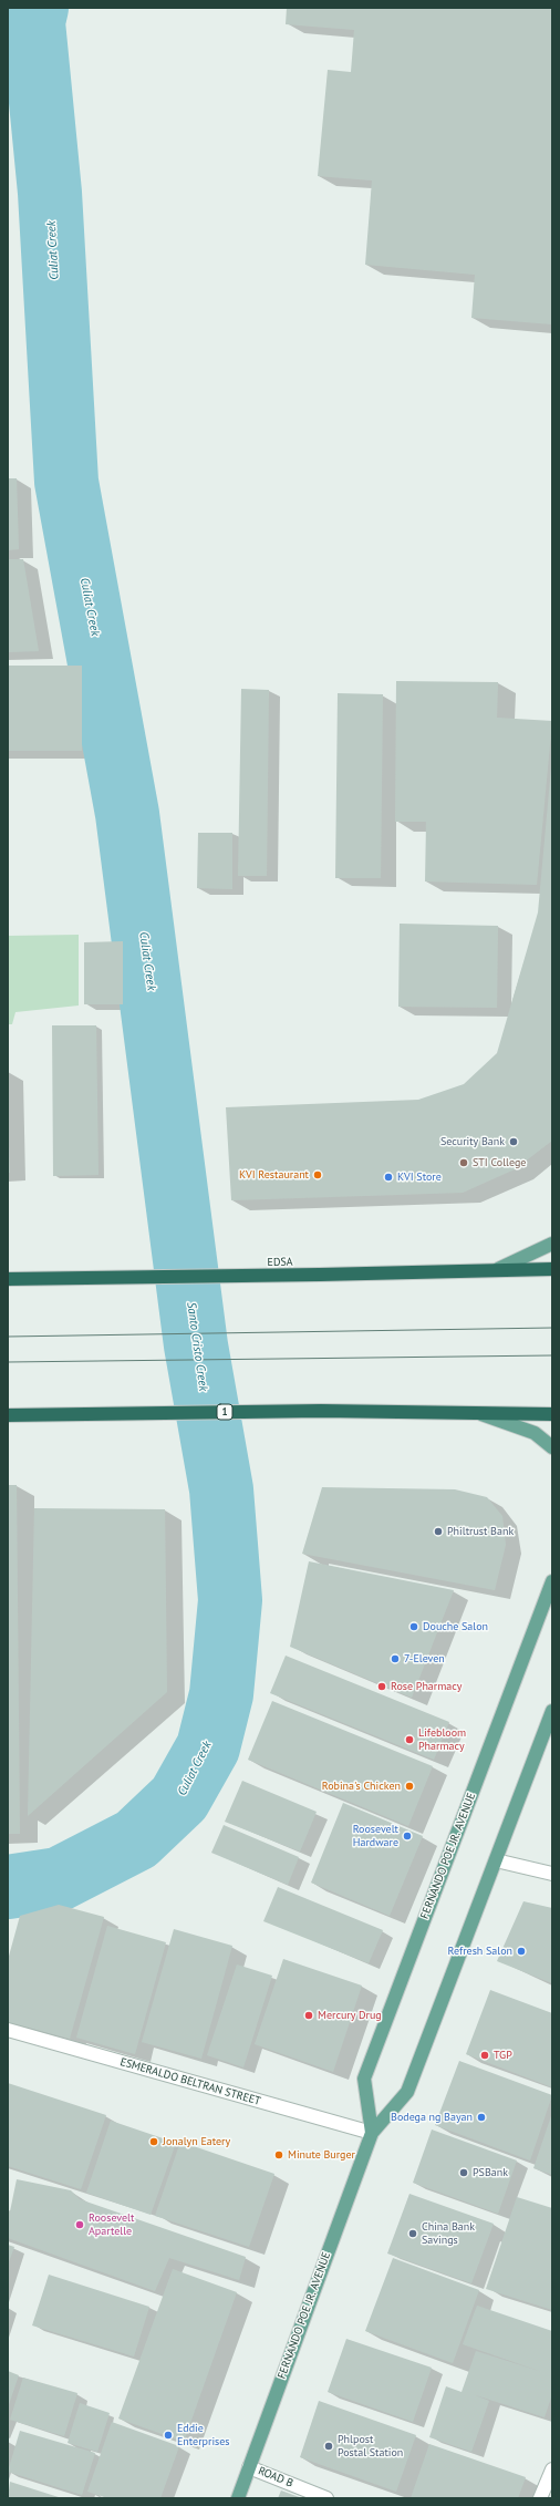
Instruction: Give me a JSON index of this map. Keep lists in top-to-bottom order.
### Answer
{
  "streets": {
    "highway": ["EDSA", "1"],
    "main road": ["FERNANDO POE JR. AVENUE"],
    "street": ["ESMERALDO BELTRAN STREET", "ROAD B"]
  },
  "crossings": [
    ["FERNANDO POE JR. AVENUE", "ESMERALDO BELTRAN STREET"],
    ["FERNANDO POE JR. AVENUE", "ROAD B"]
  ],
  "water": ["Culiat Creek", "Santo Cristo Creek"],
  "places": [
    "Security Bank",
    "STI College",
    "KVI Restaurant",
    "KVI Store",
    "Philtrust Bank",
    "Douche Salon",
    "7-Eleven",
    "Rose Pharmacy",
    "Lifebloom Pharmacy",
    "Robina's Chicken",
    "Roosevelt Hardware",
    "Refresh Salon",
    "Mercury Drug",
    "TGP",
    "Bodega ng Bayan",
    "Jonalyn Eatery",
    "Minute Burger",
    "PSBank",
    "Roosevelt Apartelle",
    "China Bank Savings",
    "Eddie Enterprises",
    "Phlpost Postal Station"
  ]
}
